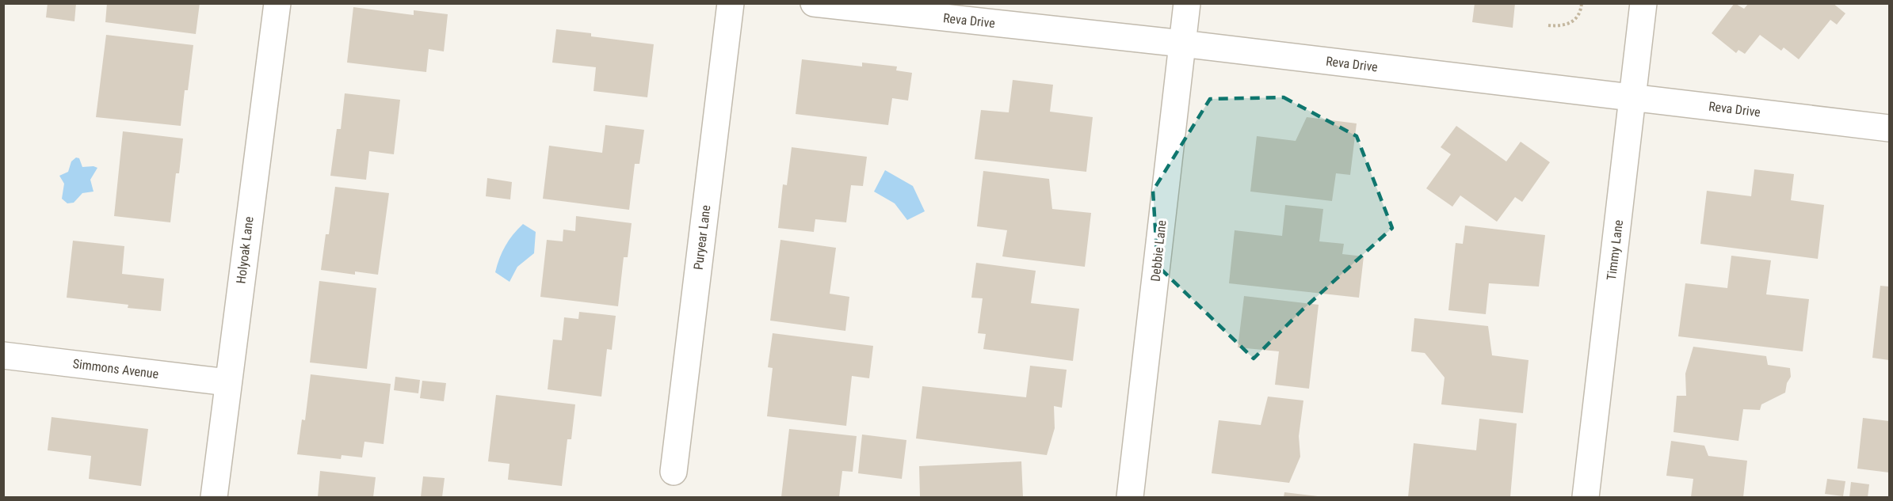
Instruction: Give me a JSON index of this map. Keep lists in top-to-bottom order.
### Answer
{
  "streets": {
    "street": [
      "Reva Drive",
      "Puryear Lane",
      "Holyoak Lane",
      "Timmy Lane",
      "Debbie Lane",
      "Simmons Avenue"
    ]
  },
  "crossings": [
    ["Reva Drive", "Timmy Lane"],
    ["Reva Drive", "Debbie Lane"],
    ["Holyoak Lane", "Simmons Avenue"]
  ]
}
